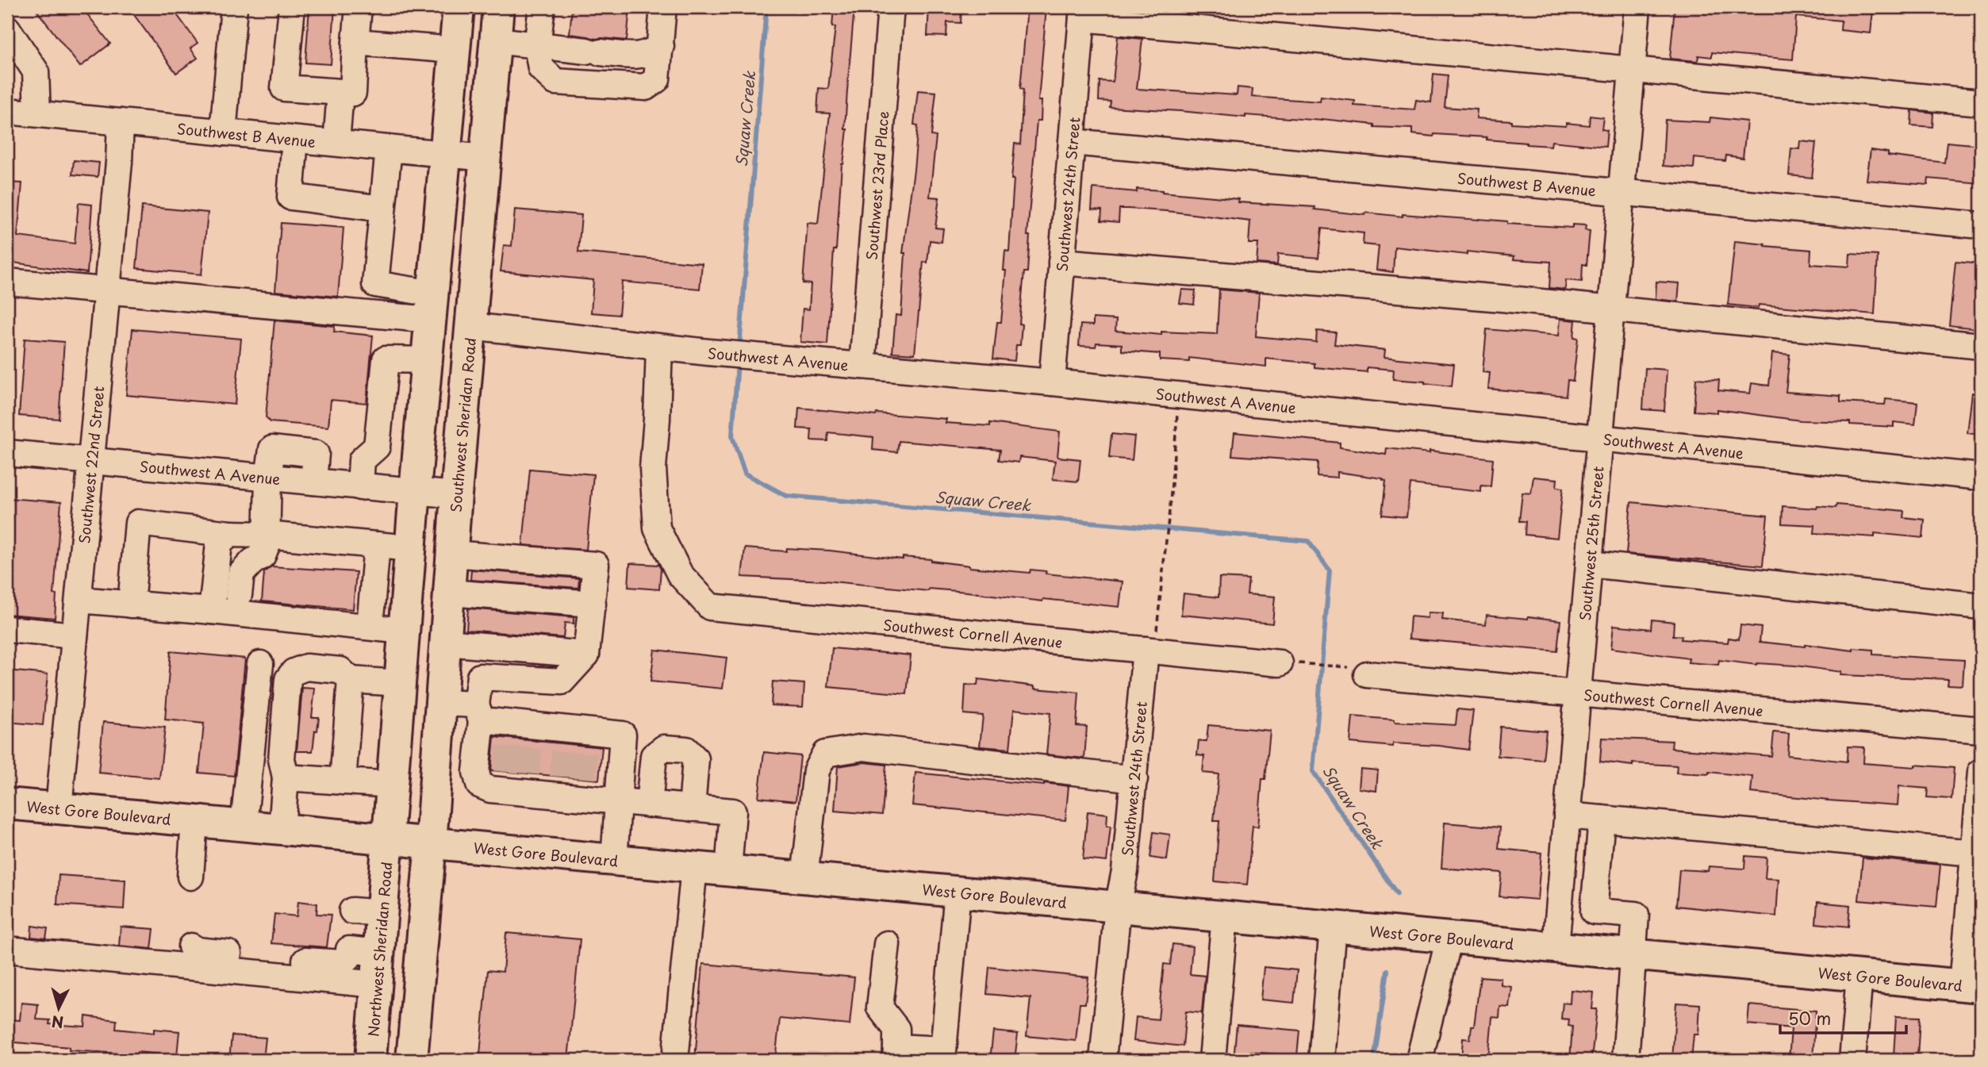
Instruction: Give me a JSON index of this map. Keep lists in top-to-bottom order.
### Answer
{
  "streets": {
    "main road": ["Southwest Sheridan Road", "West Gore Boulevard", "Northwest Sheridan Road"],
    "street": [
      "Southwest B Avenue",
      "Southwest 23rd Place",
      "Southwest 24th Street",
      "Southwest A Avenue",
      "Southwest 22nd Street",
      "Southwest 25th Street",
      "Southwest Cornell Avenue"
    ]
  },
  "crossings": [
    ["Southwest B Avenue", "Southwest 24th Street"],
    ["Southwest B Avenue", "Southwest Sheridan Road"],
    ["Southwest B Avenue", "Southwest 22nd Street"],
    ["Southwest B Avenue", "Southwest 25th Street"],
    ["Southwest 23rd Place", "Southwest A Avenue"],
    ["Southwest 24th Street", "Southwest A Avenue"],
    ["Southwest 24th Street", "Southwest Cornell Avenue"],
    ["Southwest 24th Street", "West Gore Boulevard"],
    ["Southwest A Avenue", "Southwest Sheridan Road"],
    ["Southwest A Avenue", "Southwest 22nd Street"],
    ["Southwest A Avenue", "Southwest 25th Street"],
    ["Southwest A Avenue", "Southwest Cornell Avenue"],
    ["Southwest Sheridan Road", "West Gore Boulevard"],
    ["Southwest 22nd Street", "West Gore Boulevard"],
    ["Southwest 25th Street", "Southwest Cornell Avenue"],
    ["Southwest 25th Street", "West Gore Boulevard"],
    ["West Gore Boulevard", "Northwest Sheridan Road"]
  ],
  "water": ["Squaw Creek"],
  "scale_bar": "50 m",
  "north": "bottom"
}
